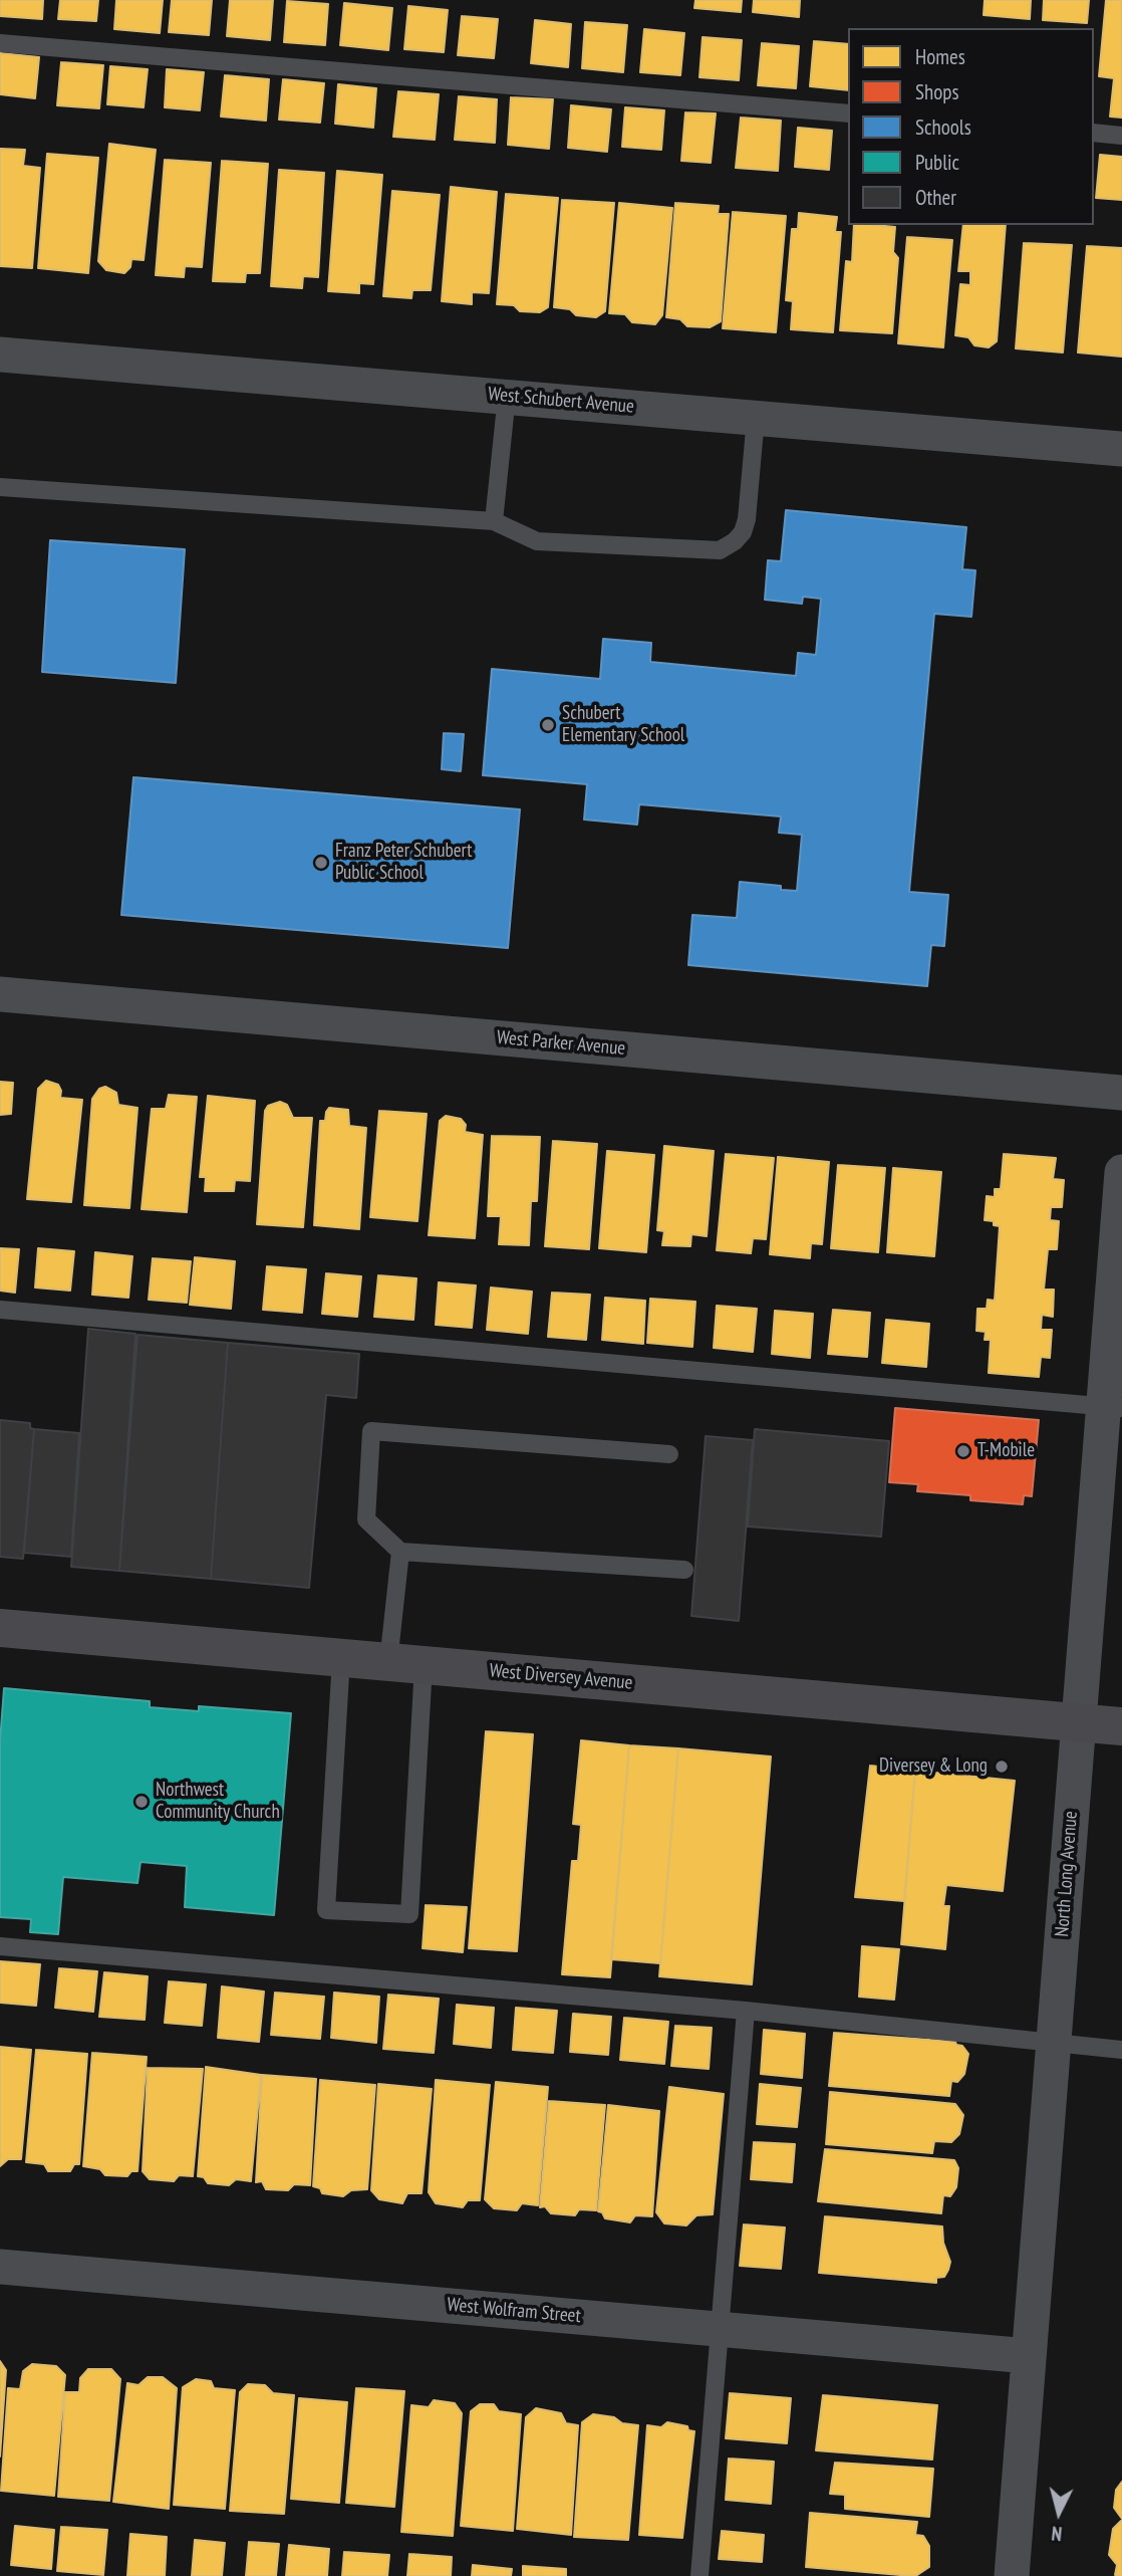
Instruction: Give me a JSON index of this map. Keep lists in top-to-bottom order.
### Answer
{
  "streets": {
    "main road": ["West Diversey Avenue"],
    "street": [
      "West Schubert Avenue",
      "West Parker Avenue",
      "North Long Avenue",
      "West Wolfram Street"
    ]
  },
  "crossings": [
    ["West Diversey Avenue", "North Long Avenue"],
    ["North Long Avenue", "West Wolfram Street"]
  ],
  "places": [
    "Schubert Elementary School",
    "Franz Peter Schubert Public School",
    "T-Mobile",
    "Diversey & Long",
    "Northwest Community Church"
  ],
  "legend": [
    "Homes",
    "Shops",
    "Schools",
    "Public",
    "Other"
  ],
  "north": "bottom"
}
